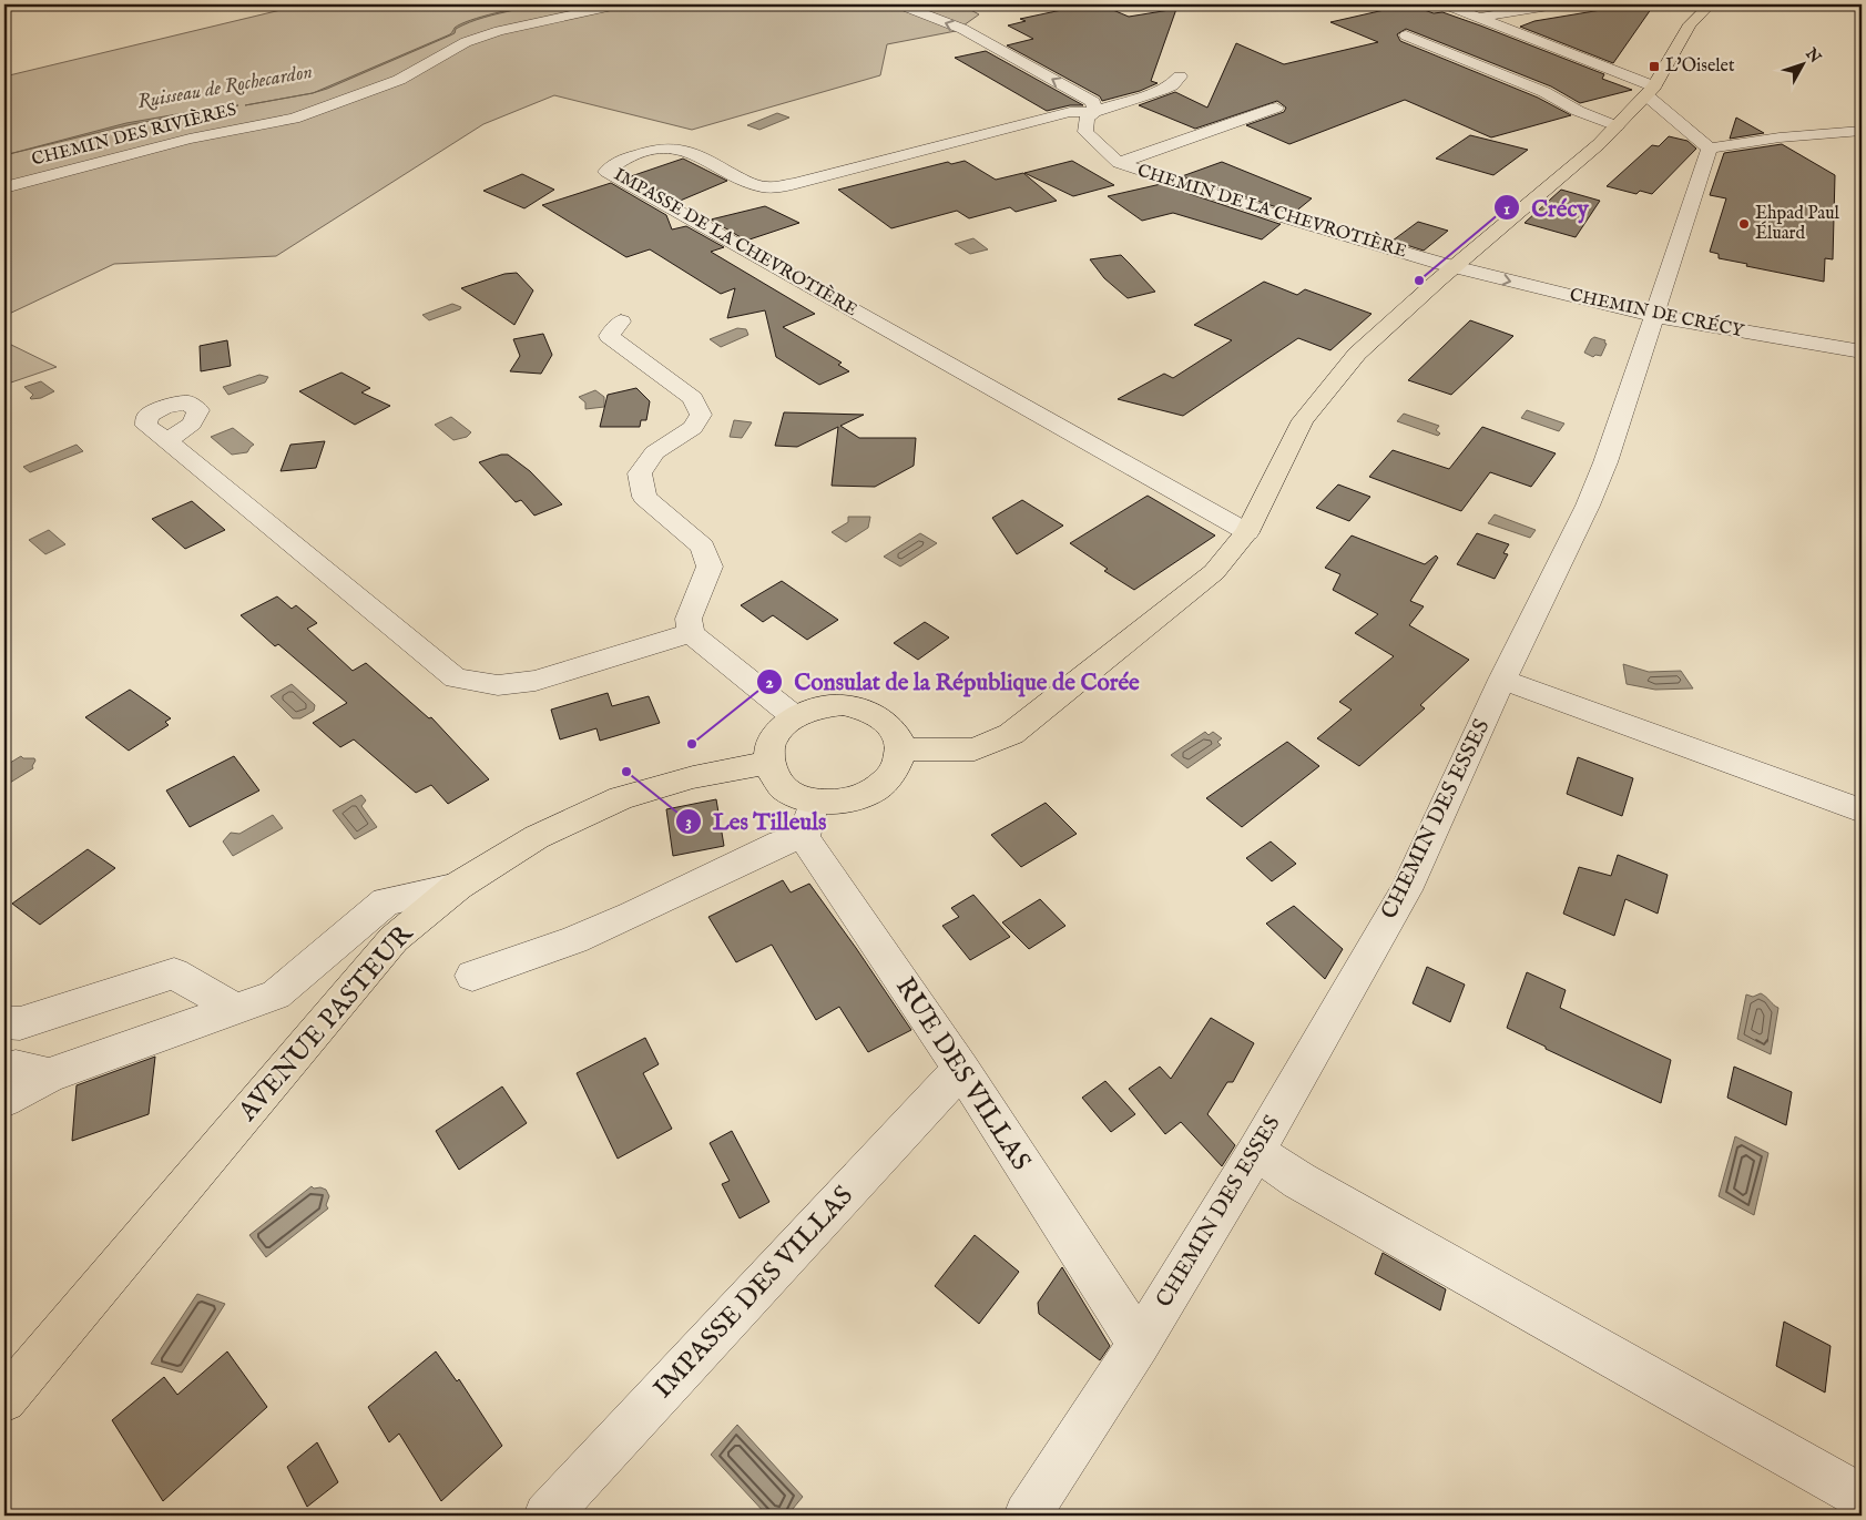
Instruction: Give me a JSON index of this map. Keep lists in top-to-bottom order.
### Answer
{
  "streets": {
    "main road": ["AVENUE PASTEUR"],
    "street": [
      "CHEMIN DES RIVIÈRES",
      "CHEMIN DE LA CHEVROTIÈRE",
      "IMPASSE DE LA CHEVROTIÈRE",
      "CHEMIN DE CRÉCY",
      "CHEMIN DES ESSES",
      "RUE DES VILLAS",
      "IMPASSE DES VILLAS"
    ]
  },
  "crossings": [
    ["CHEMIN DE LA CHEVROTIÈRE", "IMPASSE DE LA CHEVROTIÈRE"],
    ["CHEMIN DE LA CHEVROTIÈRE", "CHEMIN DE CRÉCY"],
    ["CHEMIN DE CRÉCY", "CHEMIN DES ESSES"],
    ["CHEMIN DES ESSES", "RUE DES VILLAS"],
    ["RUE DES VILLAS", "IMPASSE DES VILLAS"]
  ],
  "water": ["Ruisseau de Rochecardon"],
  "places": {
    "transit": ["L'Oiselet"],
    "other": [
      "Ehpad Paul Éluard",
      "Crécy",
      "Consulat de la République de Corée",
      "Les Tilleuls"
    ]
  },
  "north": "top right"
}
